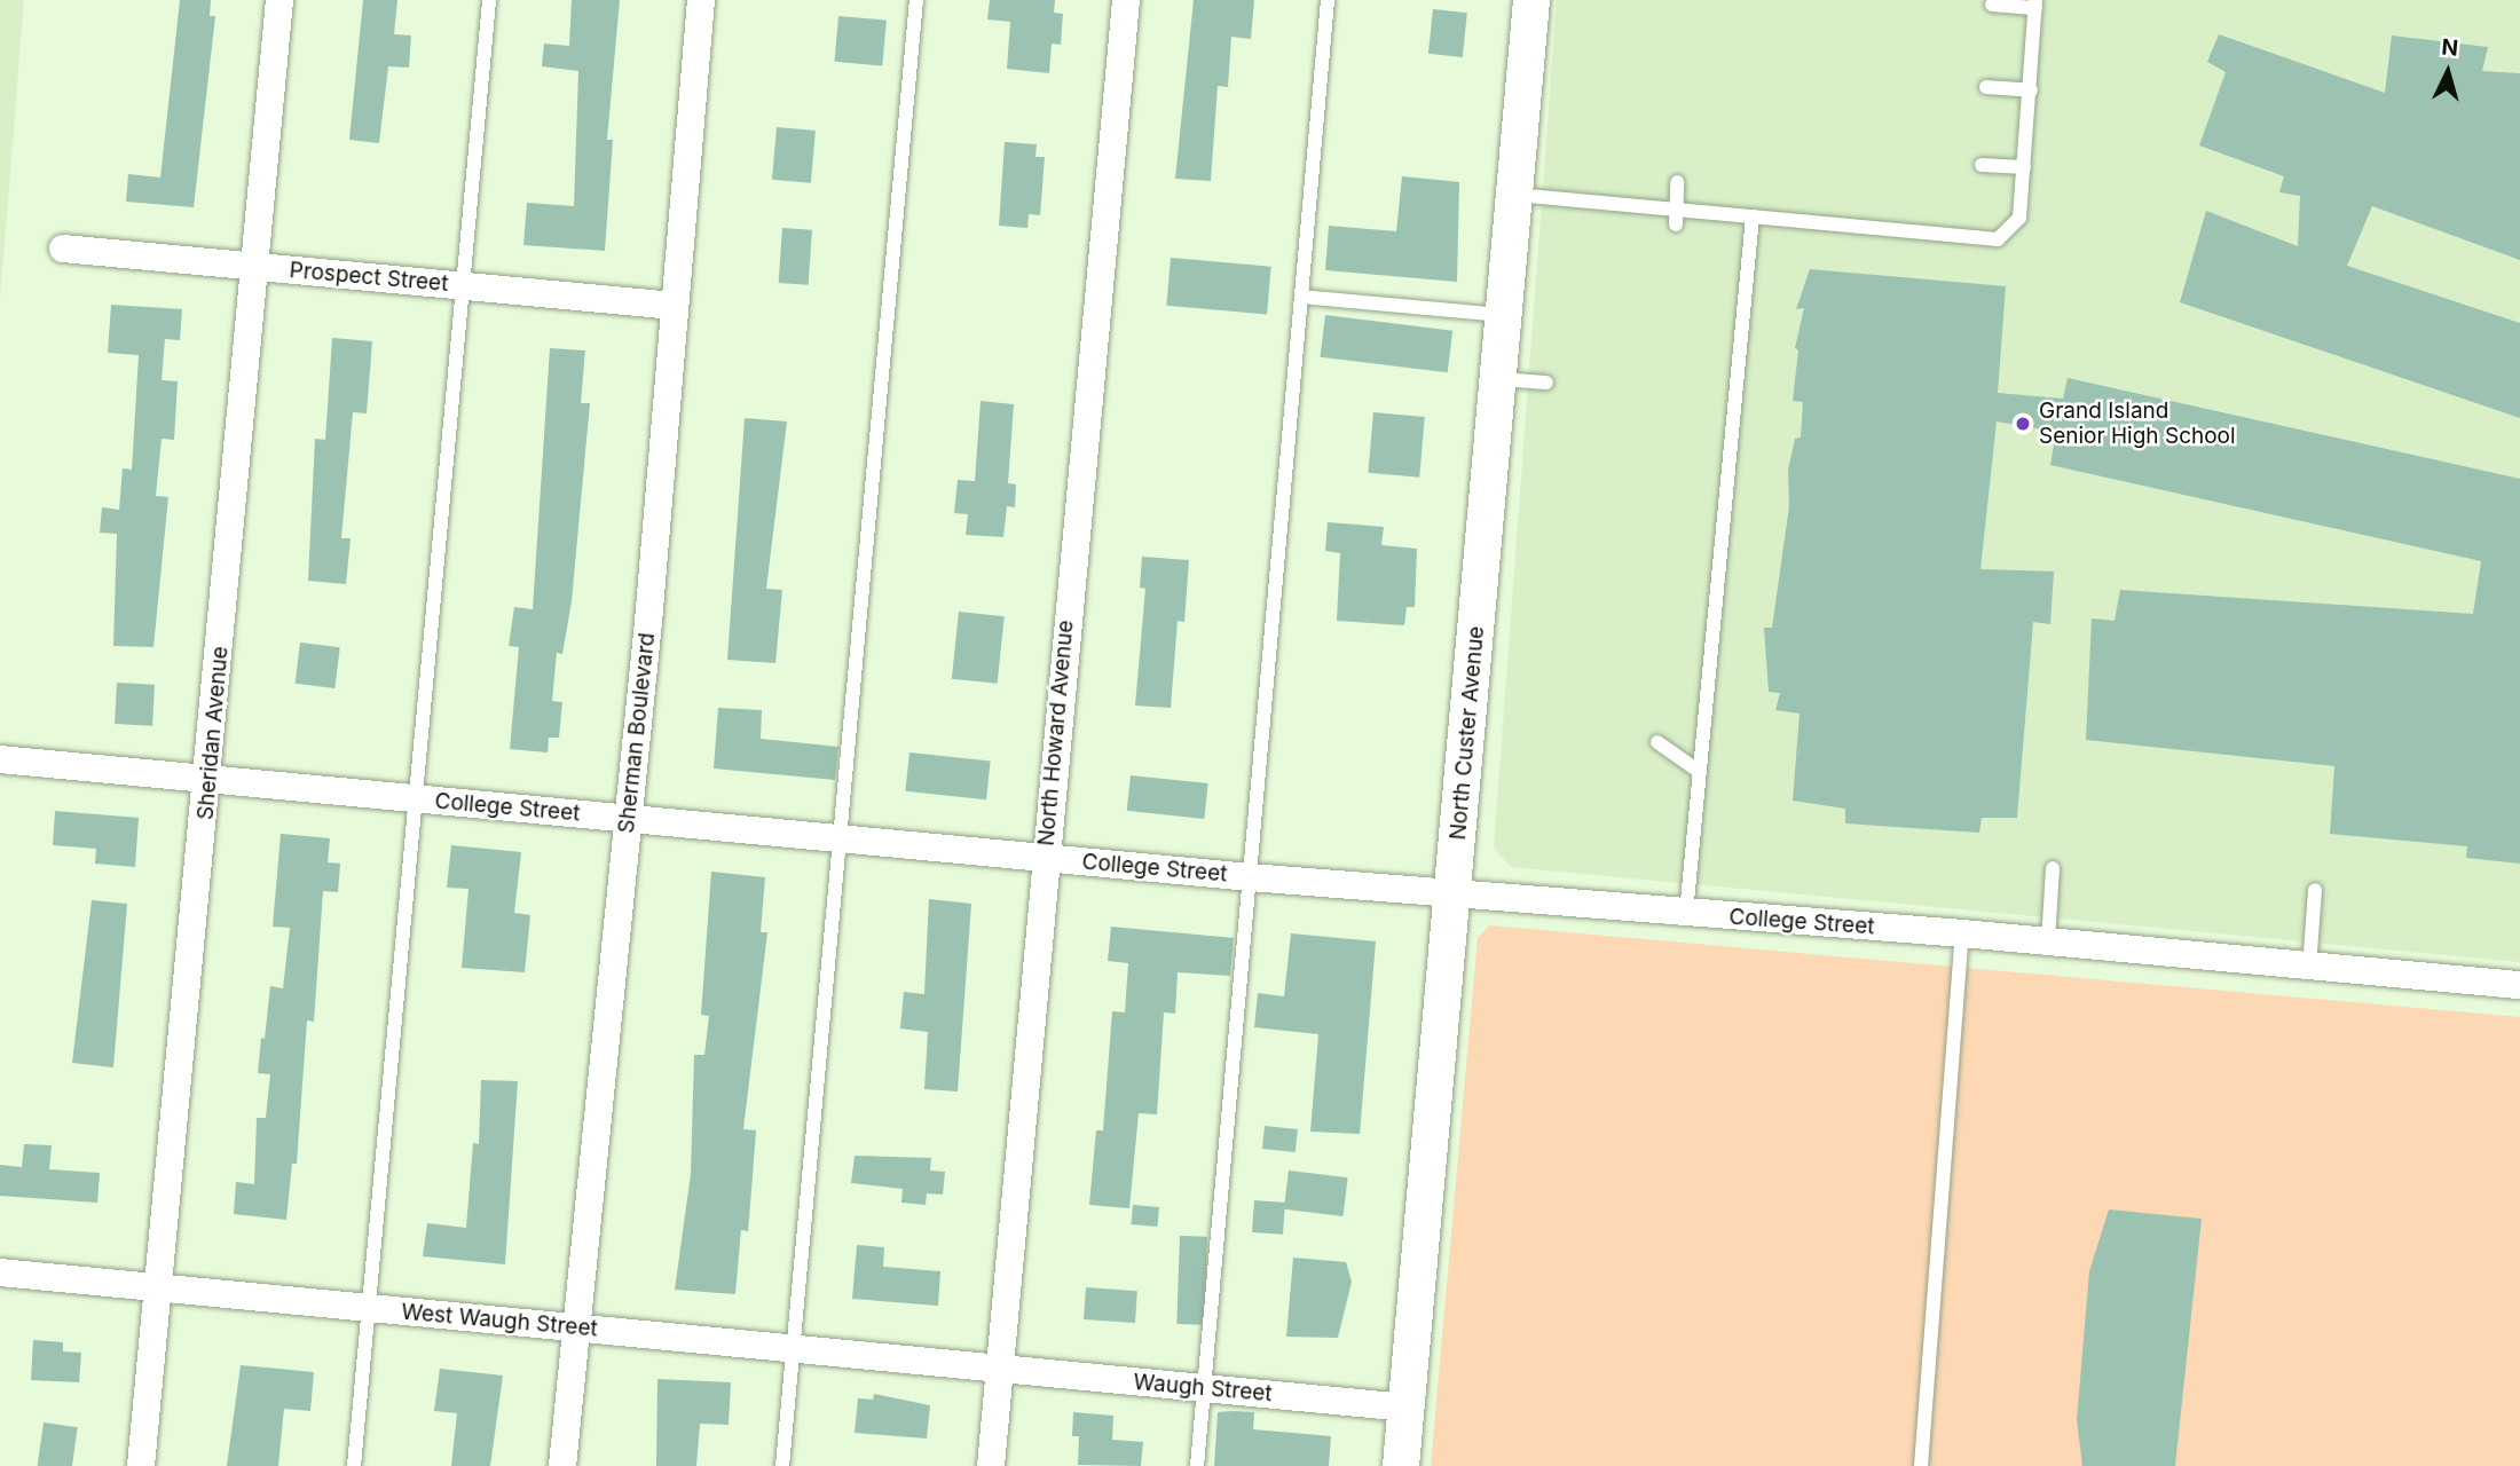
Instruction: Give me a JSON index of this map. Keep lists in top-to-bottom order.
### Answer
{
  "streets": {
    "street": [
      "Prospect Street",
      "Sheridan Avenue",
      "Sherman Boulevard",
      "North Howard Avenue",
      "North Custer Avenue",
      "College Street",
      "West Waugh Street",
      "Waugh Street"
    ]
  },
  "crossings": [
    ["Prospect Street", "Sheridan Avenue"],
    ["Prospect Street", "Sherman Boulevard"],
    ["Sheridan Avenue", "College Street"],
    ["Sheridan Avenue", "West Waugh Street"],
    ["Sherman Boulevard", "College Street"],
    ["Sherman Boulevard", "West Waugh Street"],
    ["North Howard Avenue", "College Street"],
    ["North Howard Avenue", "West Waugh Street"],
    ["North Howard Avenue", "Waugh Street"],
    ["North Custer Avenue", "College Street"],
    ["North Custer Avenue", "Waugh Street"],
    ["West Waugh Street", "Waugh Street"]
  ],
  "places": ["Grand Island Senior High School"],
  "north": "top"
}
